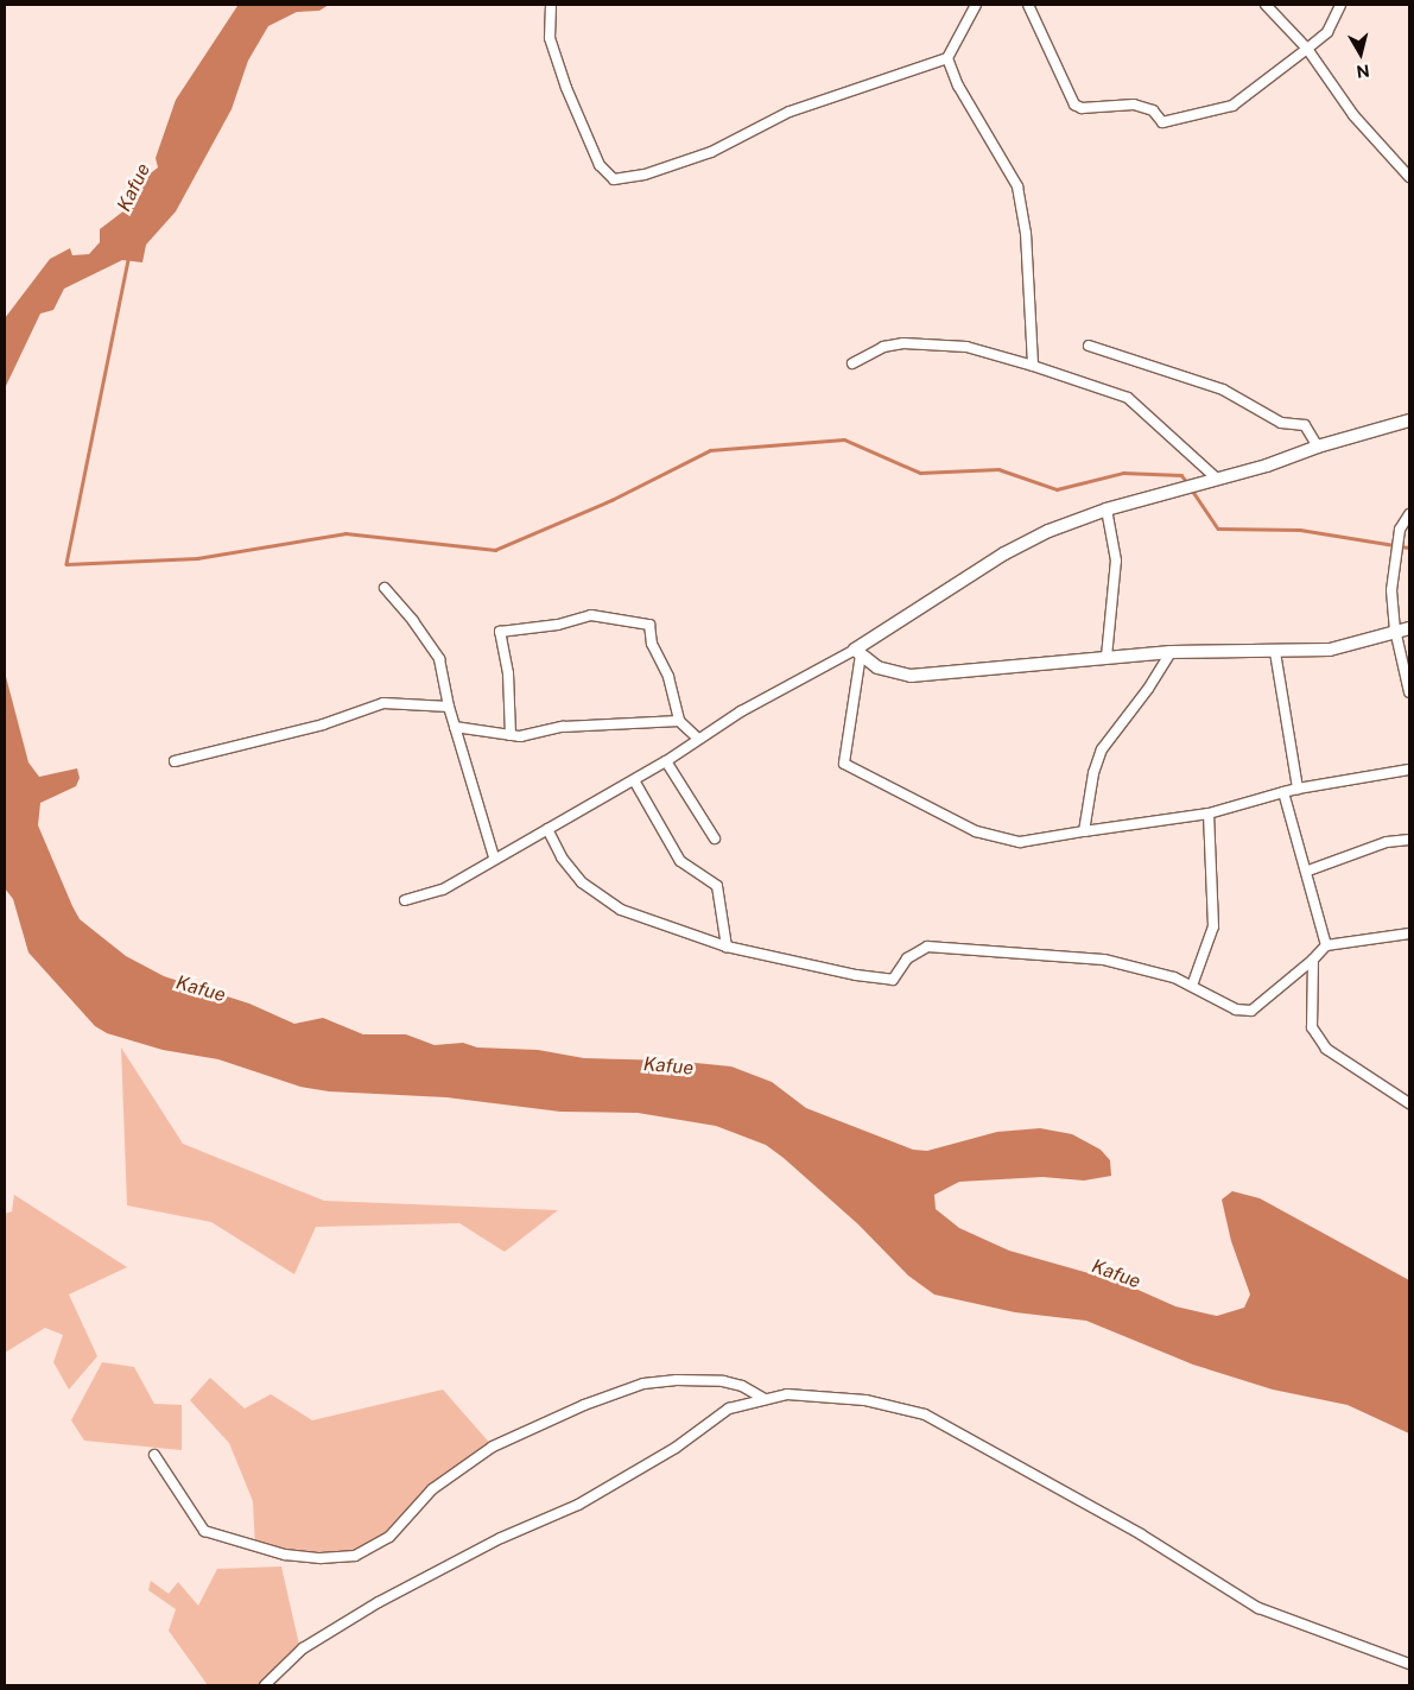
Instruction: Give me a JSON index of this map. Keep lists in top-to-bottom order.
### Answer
{
  "water": ["Kafue"],
  "north": "bottom"
}
